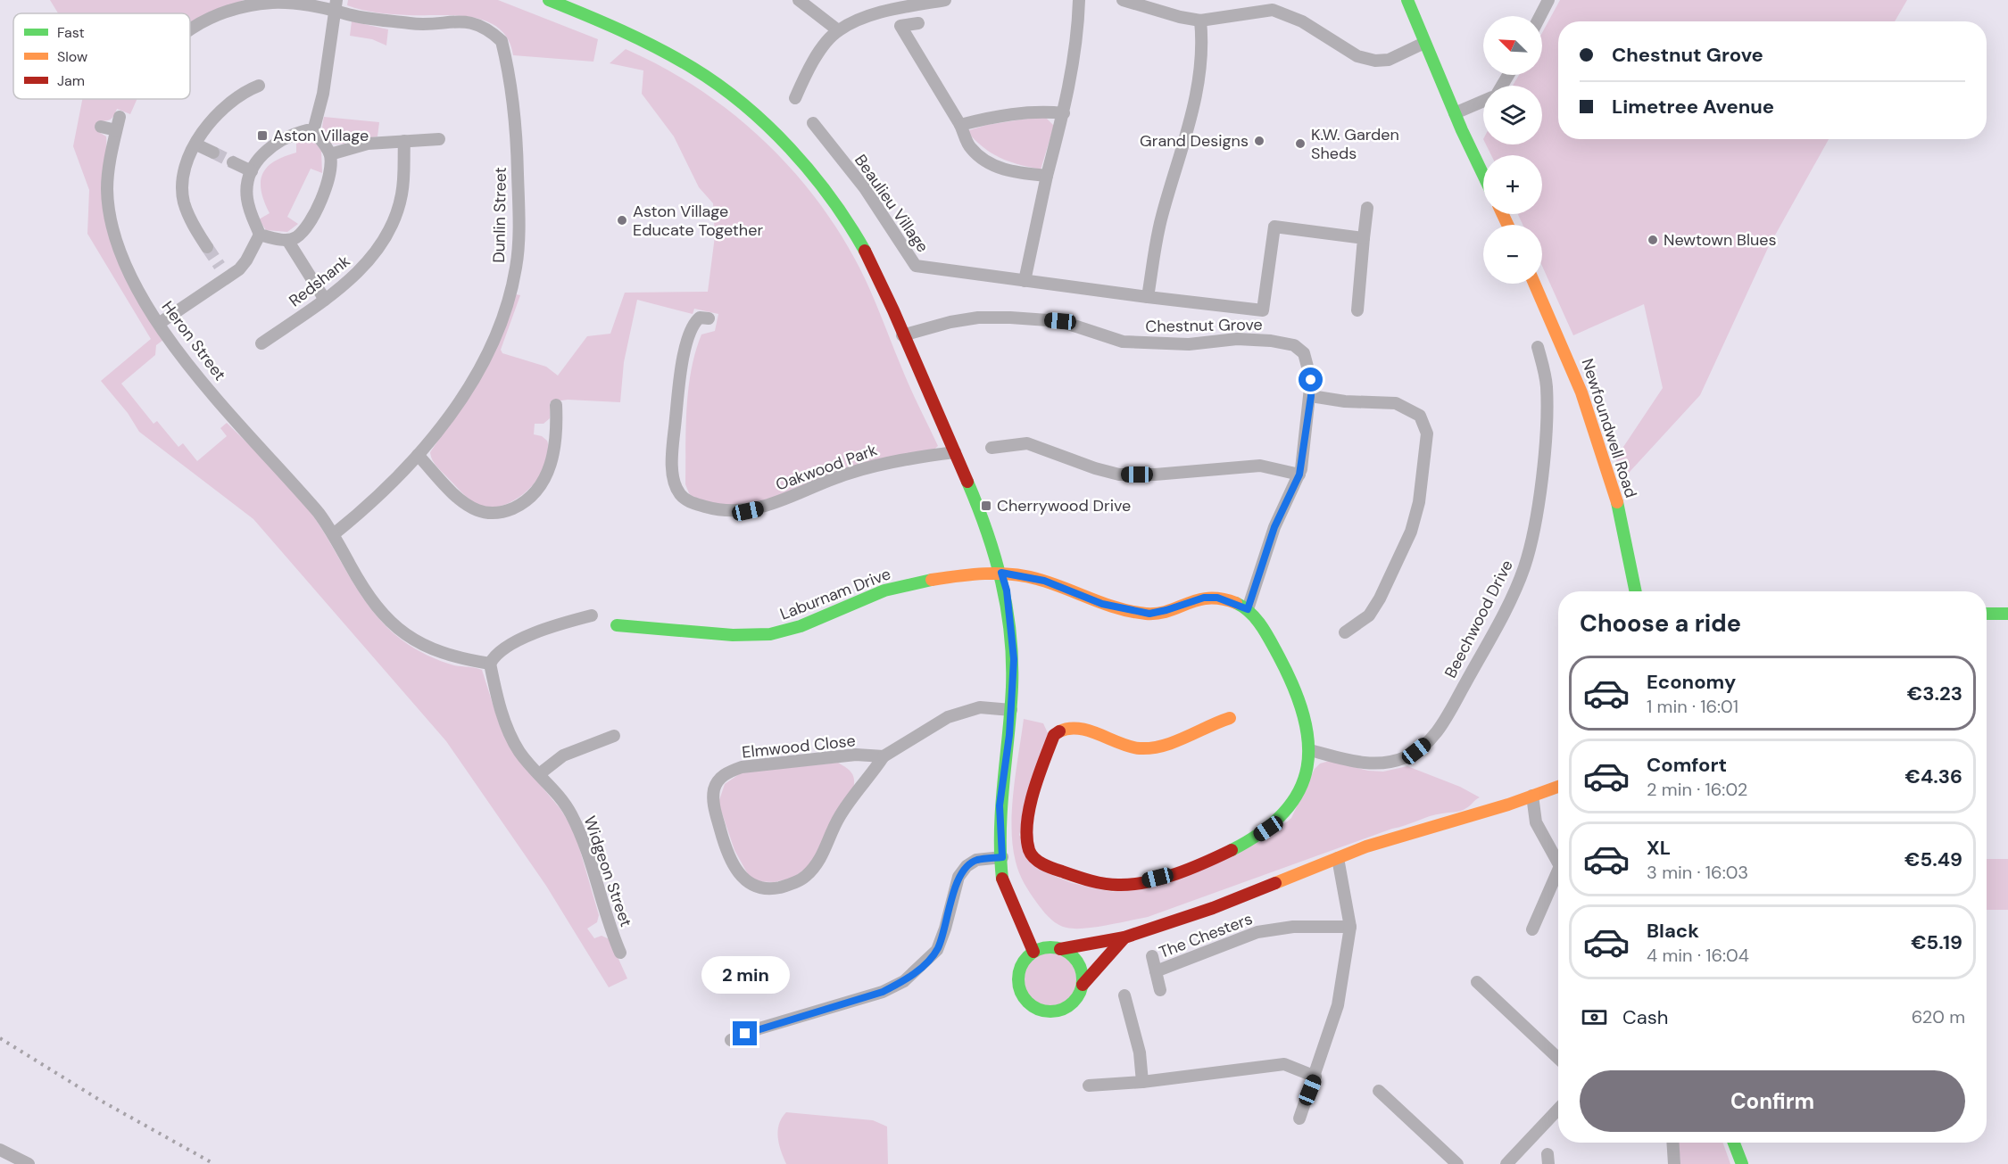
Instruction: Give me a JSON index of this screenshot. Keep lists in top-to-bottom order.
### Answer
{
  "streets": {
    "street": [
      "Beaulieu Village",
      "Dunlin Street",
      "Redshank",
      "Chestnut Grove",
      "Heron Street",
      "Newfoundwell Road",
      "Oakwood Park",
      "Laburnam Drive",
      "Beechwood Drive",
      "Elmwood Close",
      "Widgeon Street",
      "The Chesters"
    ]
  },
  "crossings": [
    ["Dunlin Street", "Heron Street"],
    ["Heron Street", "Widgeon Street"]
  ],
  "places": {
    "transit": ["Aston Village", "Cherrywood Drive"],
    "other": [
      "Grand Designs",
      "K.W. Garden Sheds",
      "Aston Village Educate Together",
      "Newtown Blues"
    ]
  },
  "legend": ["Fast", "Slow", "Jam"],
  "north": "top left",
  "page": {
    "map_buttons": ["+", "−"],
    "banner": ["Chestnut Grove", "Limetree Avenue"],
    "heading": "Choose a ride",
    "list": [
      {
        "name": "Economy",
        "note": "1 min · 16:01",
        "value": "€3.23"
      },
      {
        "name": "Comfort",
        "note": "2 min · 16:02",
        "value": "€4.36"
      },
      {
        "name": "XL",
        "note": "3 min · 16:03",
        "value": "€5.49"
      },
      {
        "name": "Black",
        "note": "4 min · 16:04",
        "value": "€5.19"
      }
    ],
    "bubble": "2 min",
    "pay": ["Cash", "620 m"],
    "buttons": "Confirm"
  }
}
